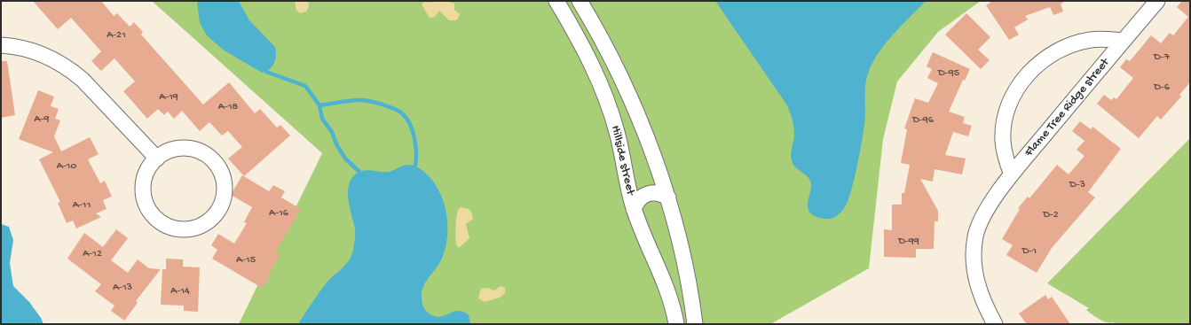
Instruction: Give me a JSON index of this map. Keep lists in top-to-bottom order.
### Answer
{
  "streets": {
    "street": ["Flame Tree Ridge street", "Hillside street"]
  },
  "house_numbers": [
    "A-21",
    "D-7",
    "D-95",
    "D-6",
    "A-19",
    "A-18",
    "A-9",
    "D-96",
    "A-10",
    "D-3",
    "A-11",
    "A-16",
    "D-2",
    "D-99",
    "D-1",
    "A-12",
    "A-15",
    "A-13",
    "A-14"
  ]
}
